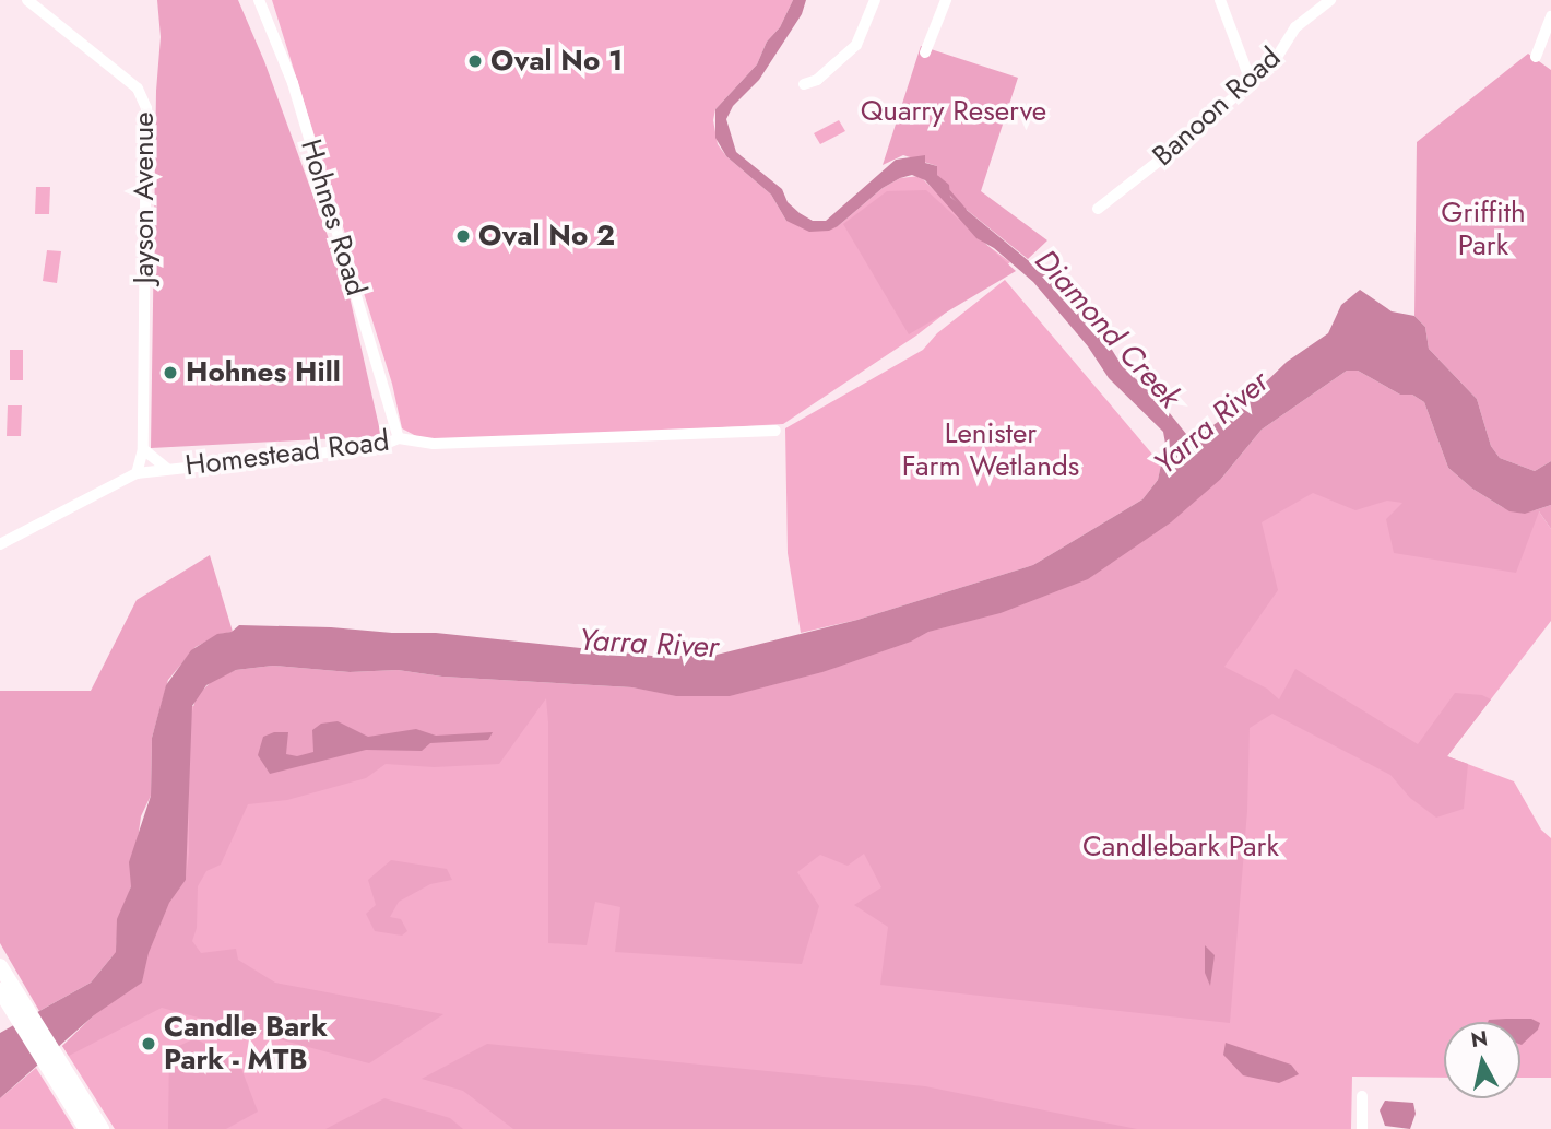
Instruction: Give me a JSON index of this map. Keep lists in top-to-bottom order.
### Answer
{
  "streets": {
    "street": [
      "Banoon Road",
      "Jayson Avenue",
      "Hohnes Road",
      "Homestead Road"
    ]
  },
  "crossings": [
    ["Jayson Avenue", "Homestead Road"],
    ["Hohnes Road", "Homestead Road"]
  ],
  "water": ["Diamond Creek", "Yarra River"],
  "parks": [
    "Quarry Reserve",
    "Griffith Park",
    "Lenister Farm Wetlands",
    "Candlebark Park"
  ],
  "places": [
    "Oval No 1",
    "Oval No 2",
    "Hohnes Hill",
    "Candle Bark Park - MTB"
  ],
  "north": "top"
}
